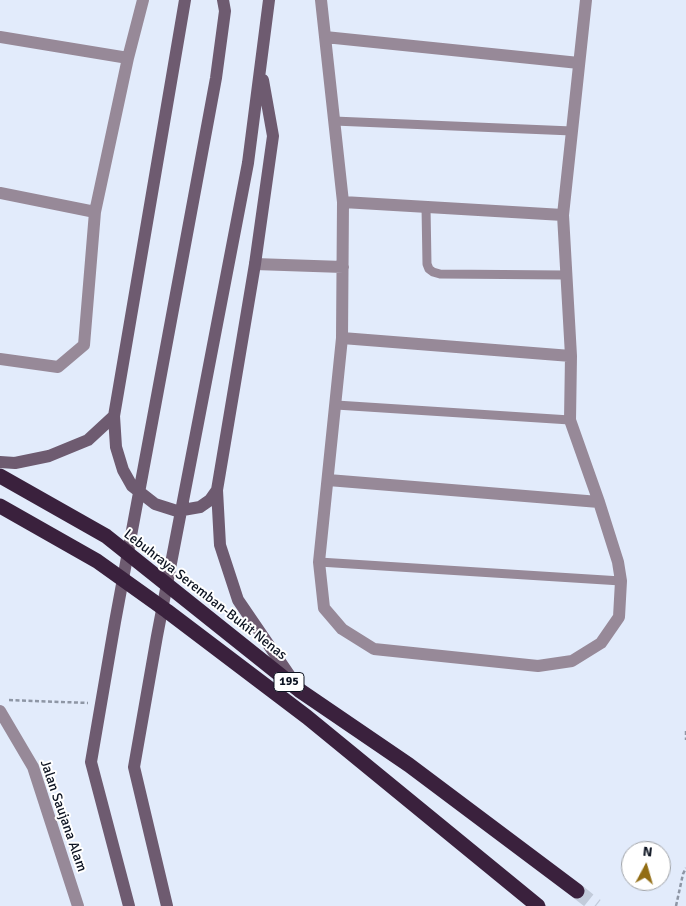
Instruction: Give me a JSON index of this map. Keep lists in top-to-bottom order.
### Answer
{
  "streets": {
    "highway": ["Lebuhraya Seremban-Bukit Nenas", "195"],
    "street": ["Jalan Saujana Alam"]
  },
  "north": "top"
}
